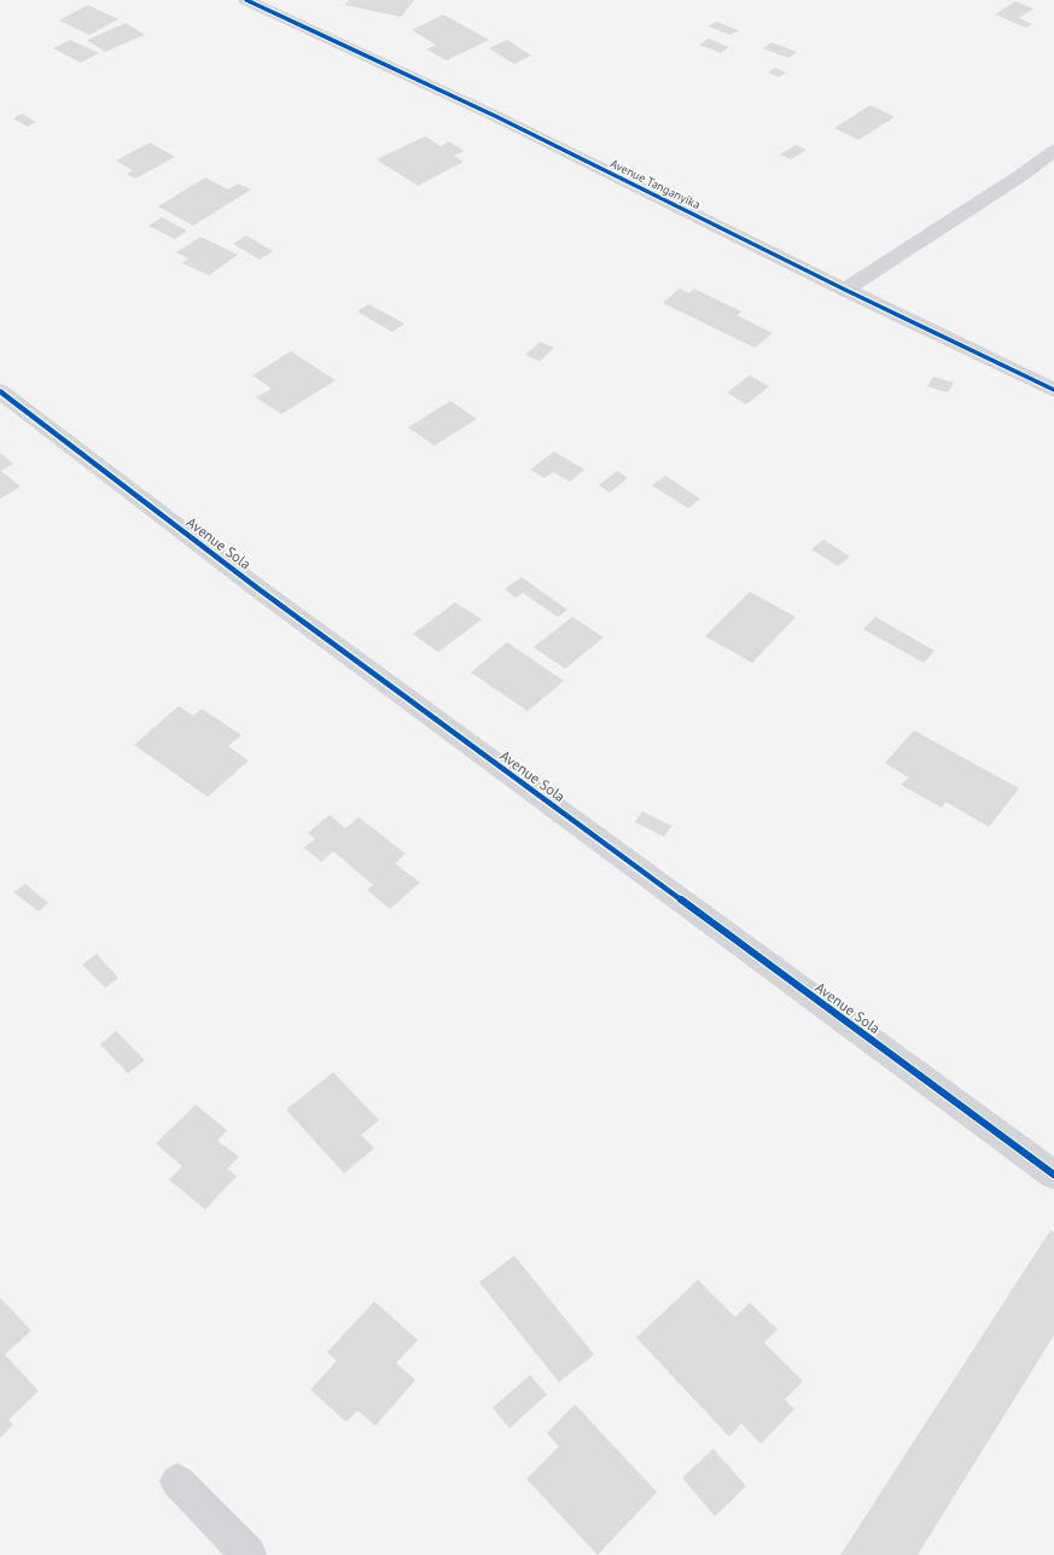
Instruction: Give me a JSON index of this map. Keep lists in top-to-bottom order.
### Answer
{
  "streets": {
    "street": ["Avenue Tanganyika", "Avenue Sola"]
  }
}
